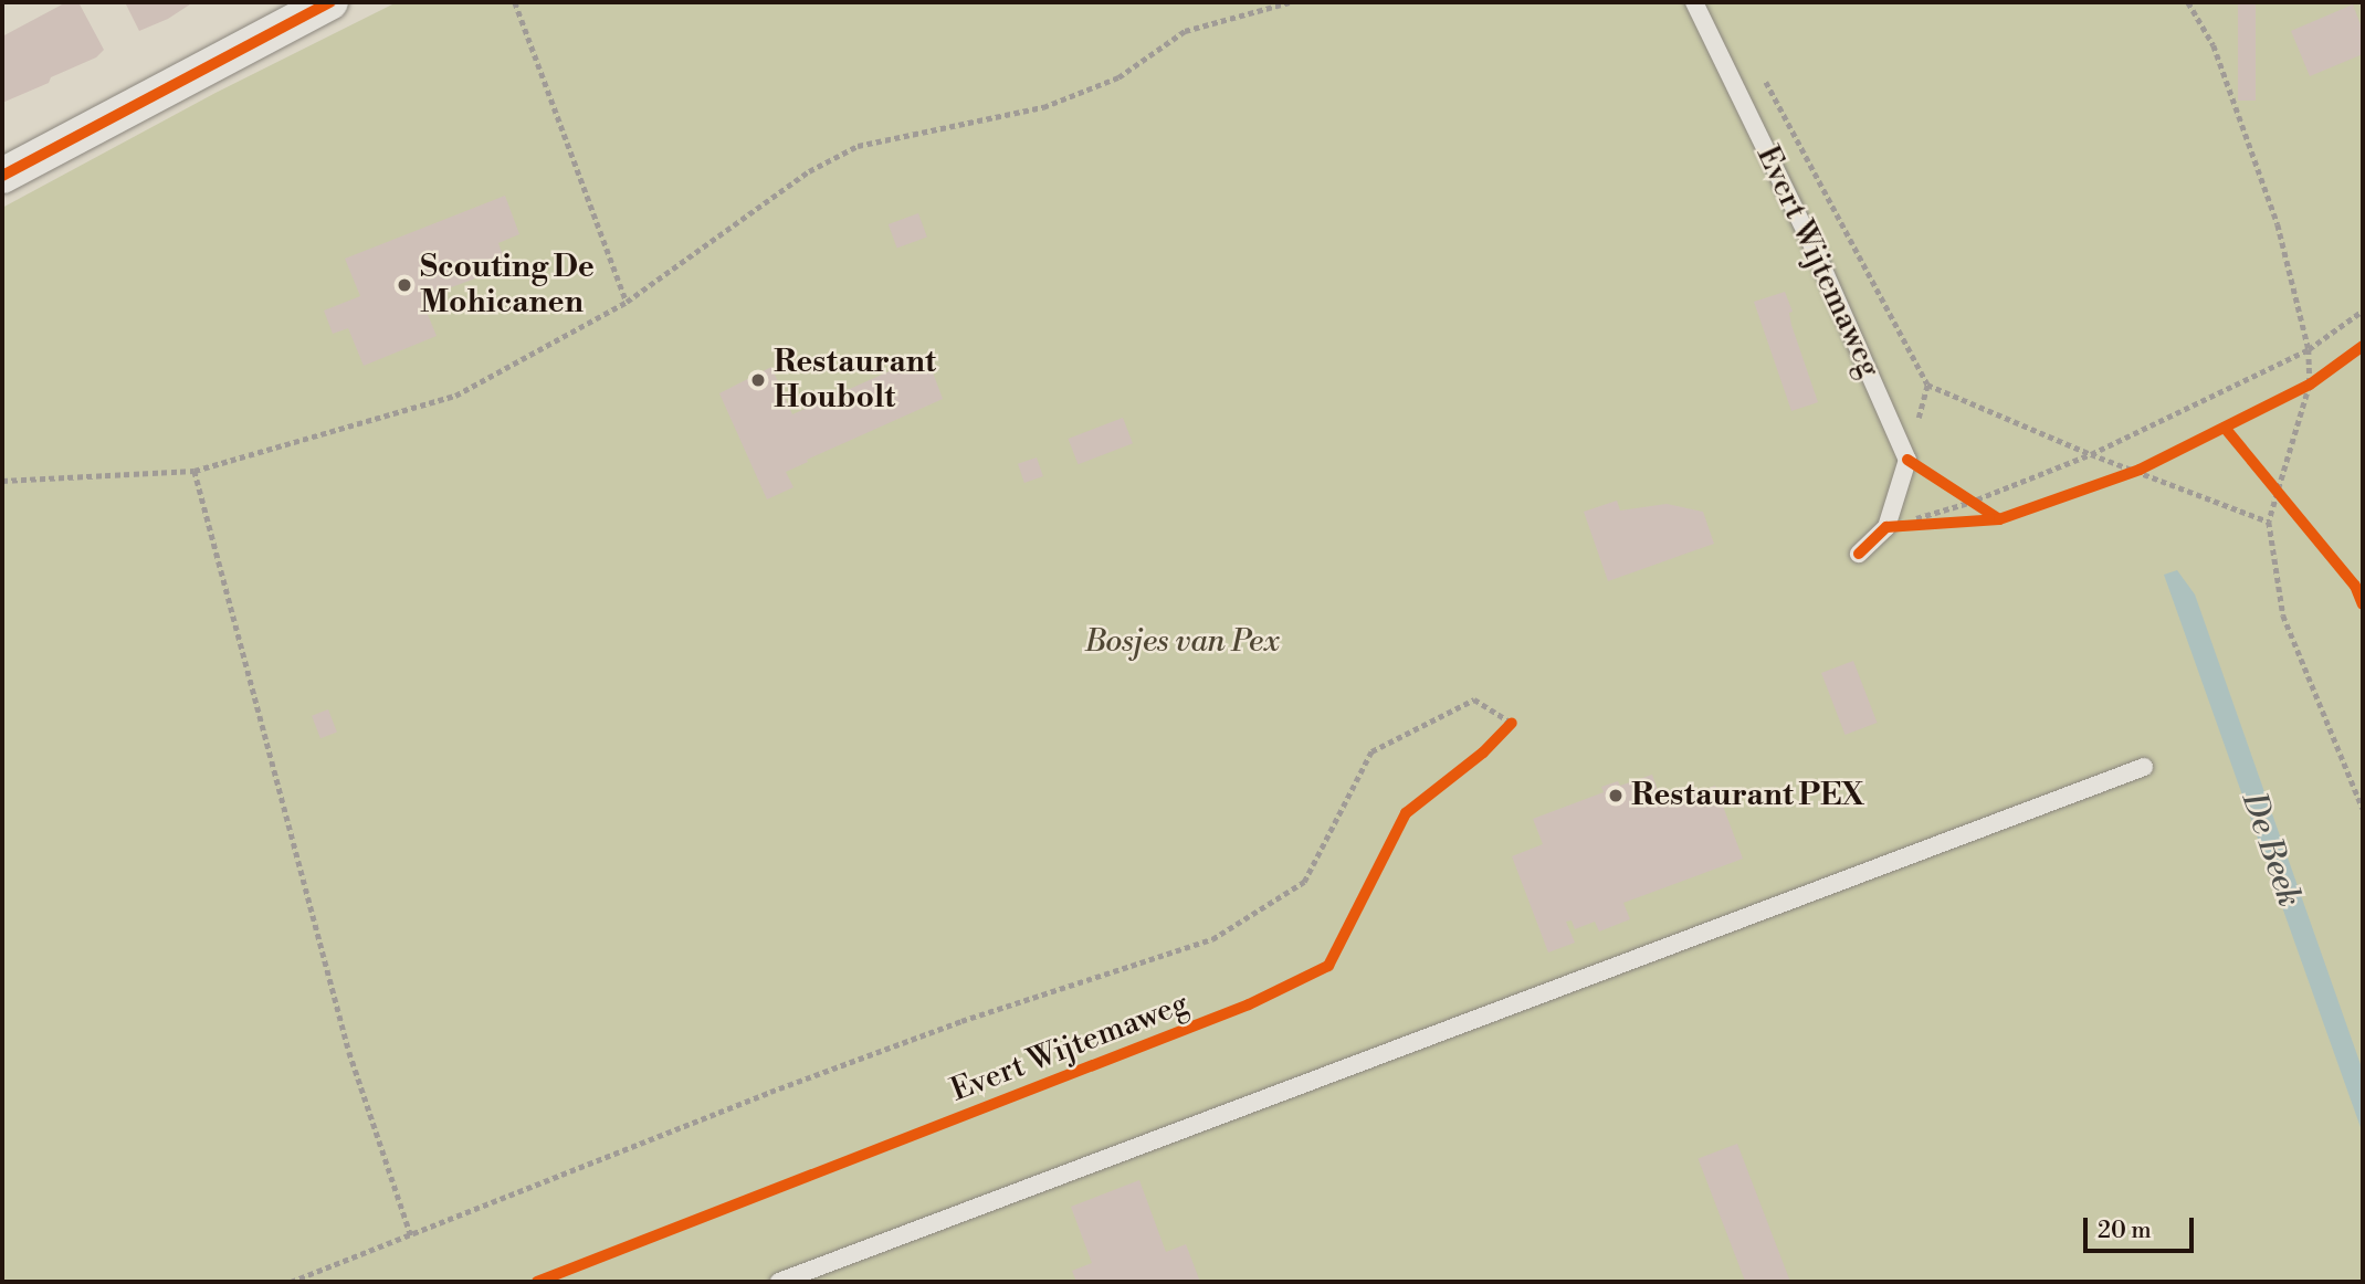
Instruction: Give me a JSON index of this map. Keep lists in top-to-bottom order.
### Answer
{
  "streets": {
    "lane": ["Evert Wijtemaweg"]
  },
  "water": ["De Beek"],
  "parks": ["Bosjes van Pex"],
  "places": ["Scouting De Mohicanen", "Restaurant Houbolt", "Restaurant PEX"],
  "scale_bar": "20 m"
}
